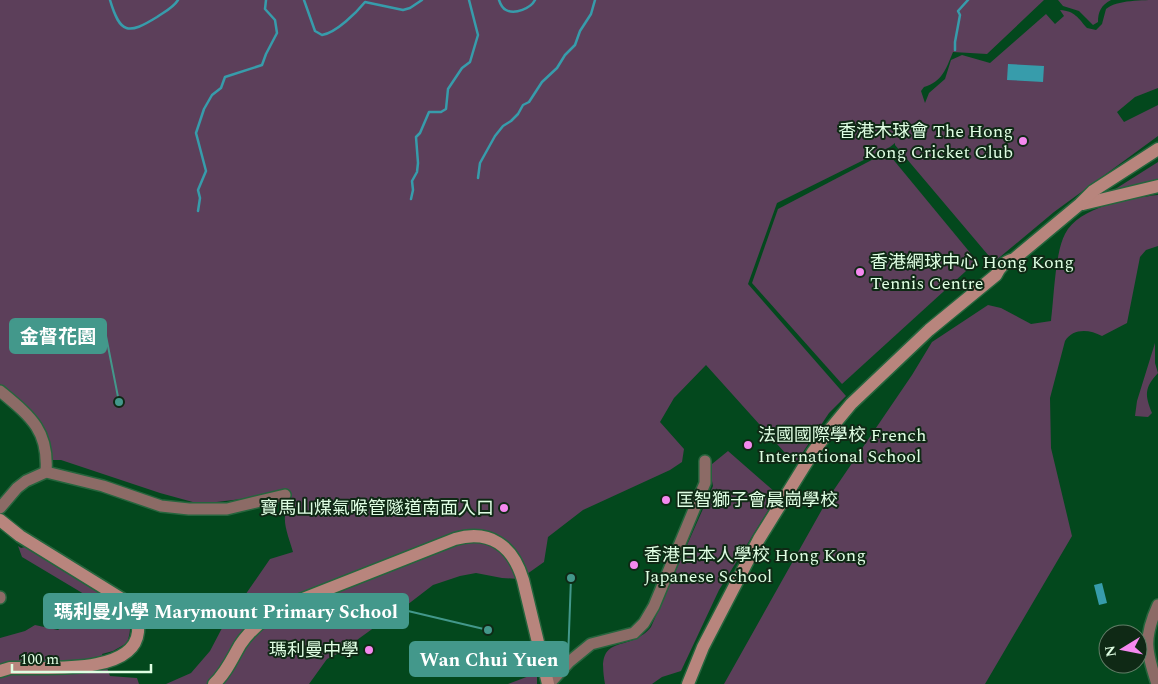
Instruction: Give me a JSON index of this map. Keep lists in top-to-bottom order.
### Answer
{
  "places": [
    "香港木球會 The Hong Kong Cricket Club",
    "香港網球中心 Hong Kong Tennis Centre",
    "金督花園",
    "法國國際學校 French International School",
    "匡智獅子會晨崗學校",
    "寶馬山煤氣喉管隧道南面入口",
    "香港日本人學校 Hong Kong Japanese School",
    "Wan Chui Yuen",
    "瑪利曼小學 Marymount Primary School",
    "瑪利曼中學"
  ],
  "scale_bar": "100 m",
  "north": "left"
}
